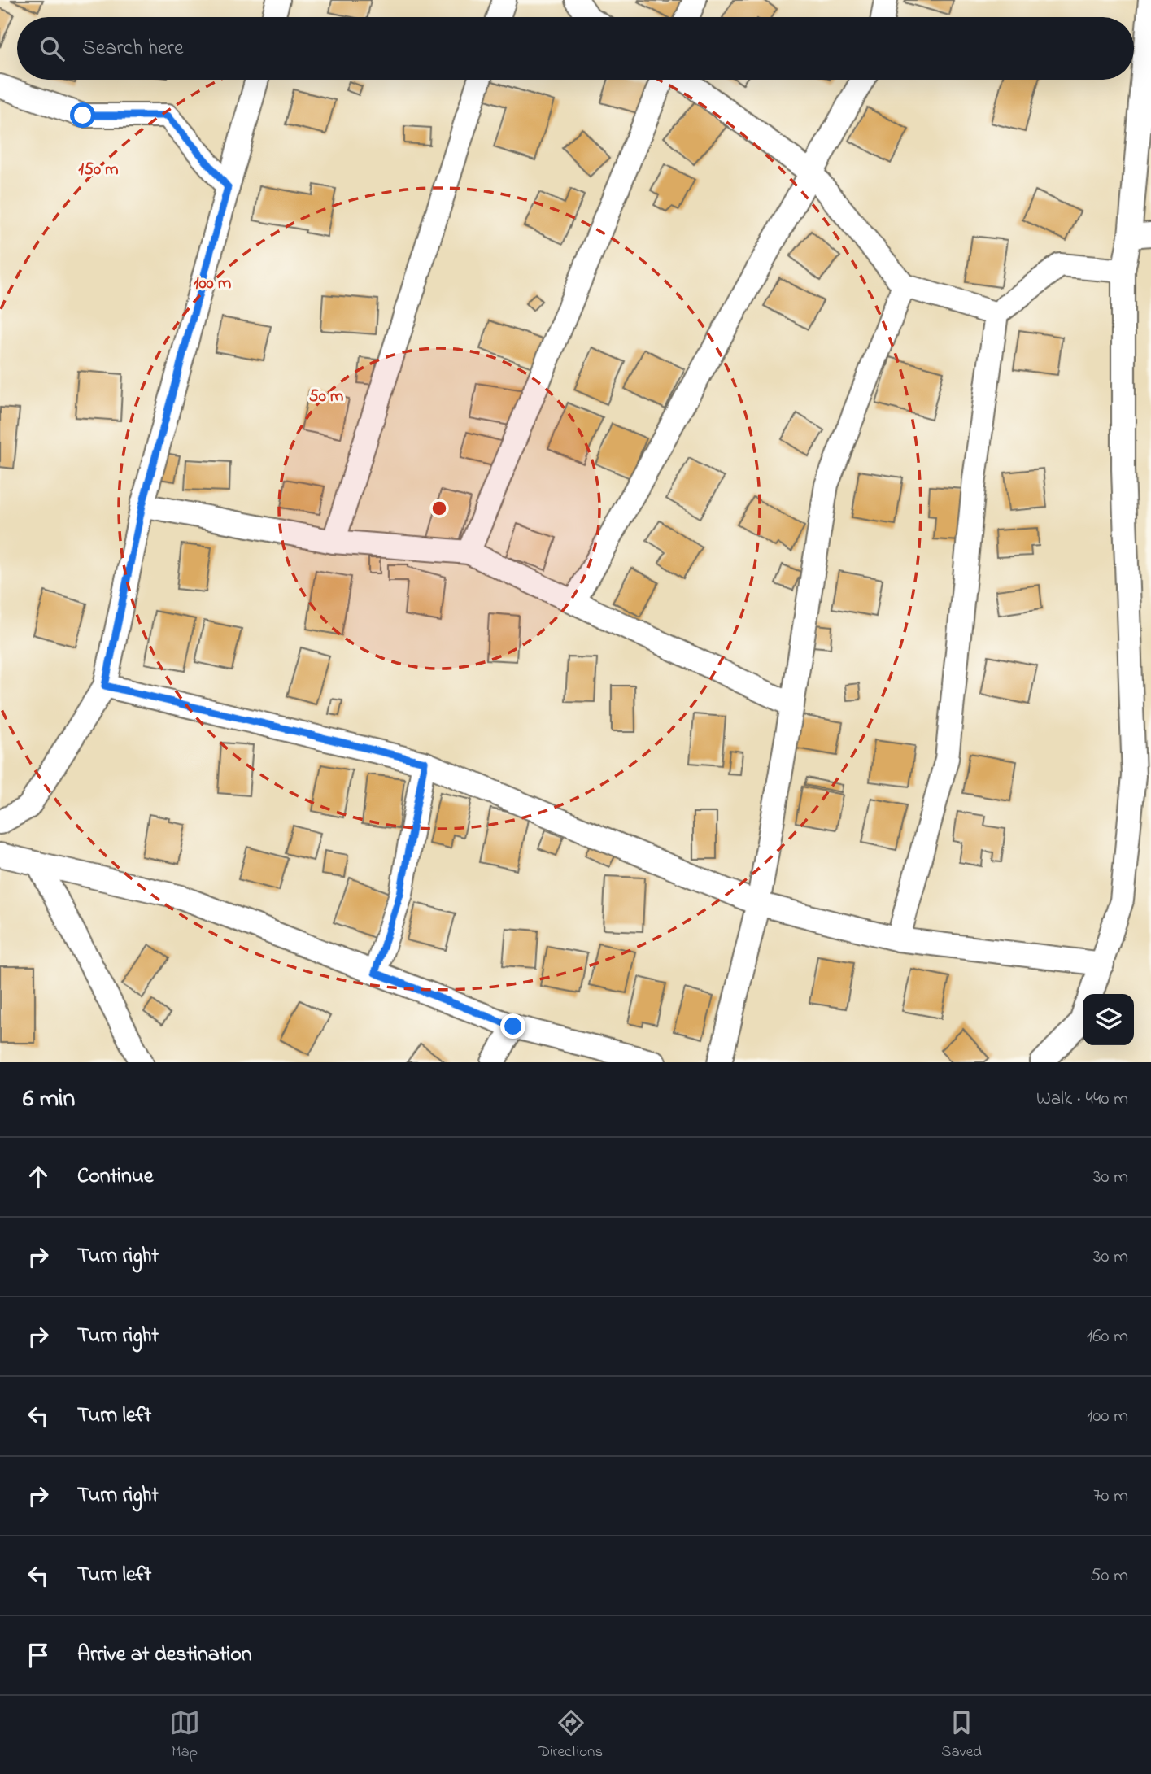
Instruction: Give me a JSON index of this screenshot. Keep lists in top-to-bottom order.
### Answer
{
  "page": {
    "search": "Search here",
    "heading": ["6 min", "Walk · 440 m"],
    "list": [
      ["Continue", "30 m"],
      ["Turn right", "30 m"],
      ["Turn right", "160 m"],
      ["Turn left", "100 m"],
      ["Turn right", "70 m"],
      ["Turn left", "50 m"],
      "Arrive at destination"
    ],
    "nav": ["Map", "Directions", "Saved"]
  },
  "rings": ["150 m", "100 m", "50 m"]
}
